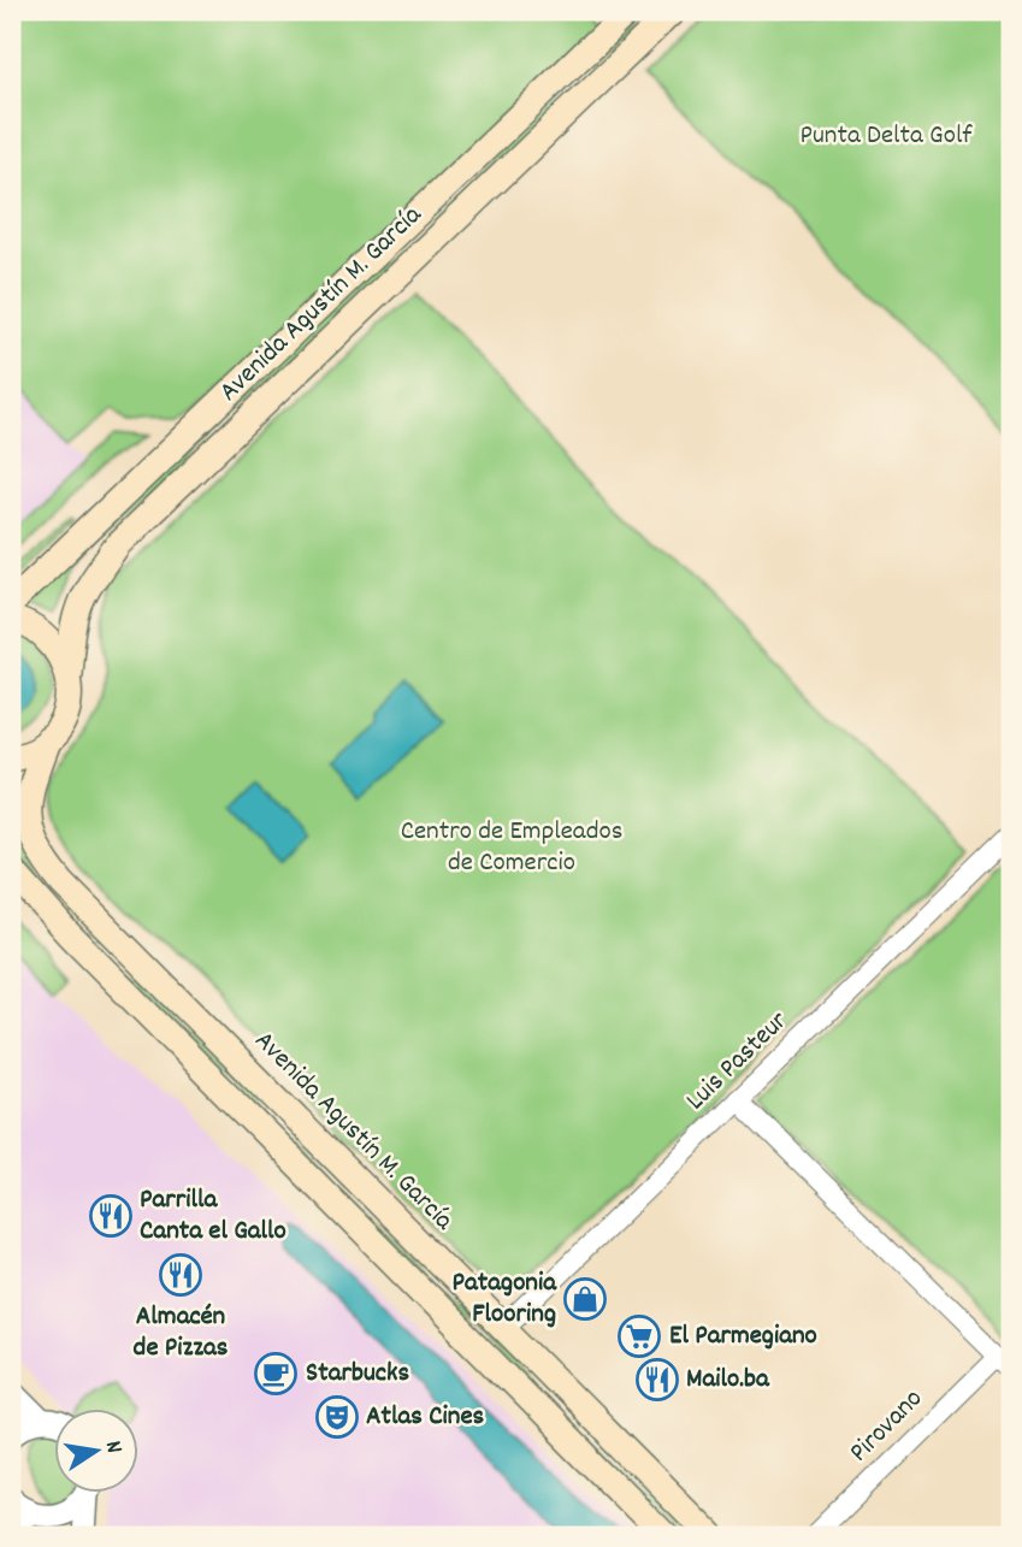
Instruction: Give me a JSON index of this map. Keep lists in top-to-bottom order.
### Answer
{
  "streets": {
    "main road": ["Avenida Agustín M. García"],
    "street": ["Luis Pasteur", "Pirovano"]
  },
  "crossings": [
    ["Avenida Agustín M. García", "Luis Pasteur"]
  ],
  "parks": ["Punta Delta Golf", "Centro de Empleados de Comercio"],
  "places": {
    "restaurant": ["Parrilla Canta el Gallo", "Almacén de Pizzas", "Mailo.ba"],
    "shop": ["Patagonia Flooring"],
    "supermarket": ["El Parmegiano"],
    "cafe": ["Starbucks"],
    "theatre": ["Atlas Cines"]
  },
  "north": "right"
}
